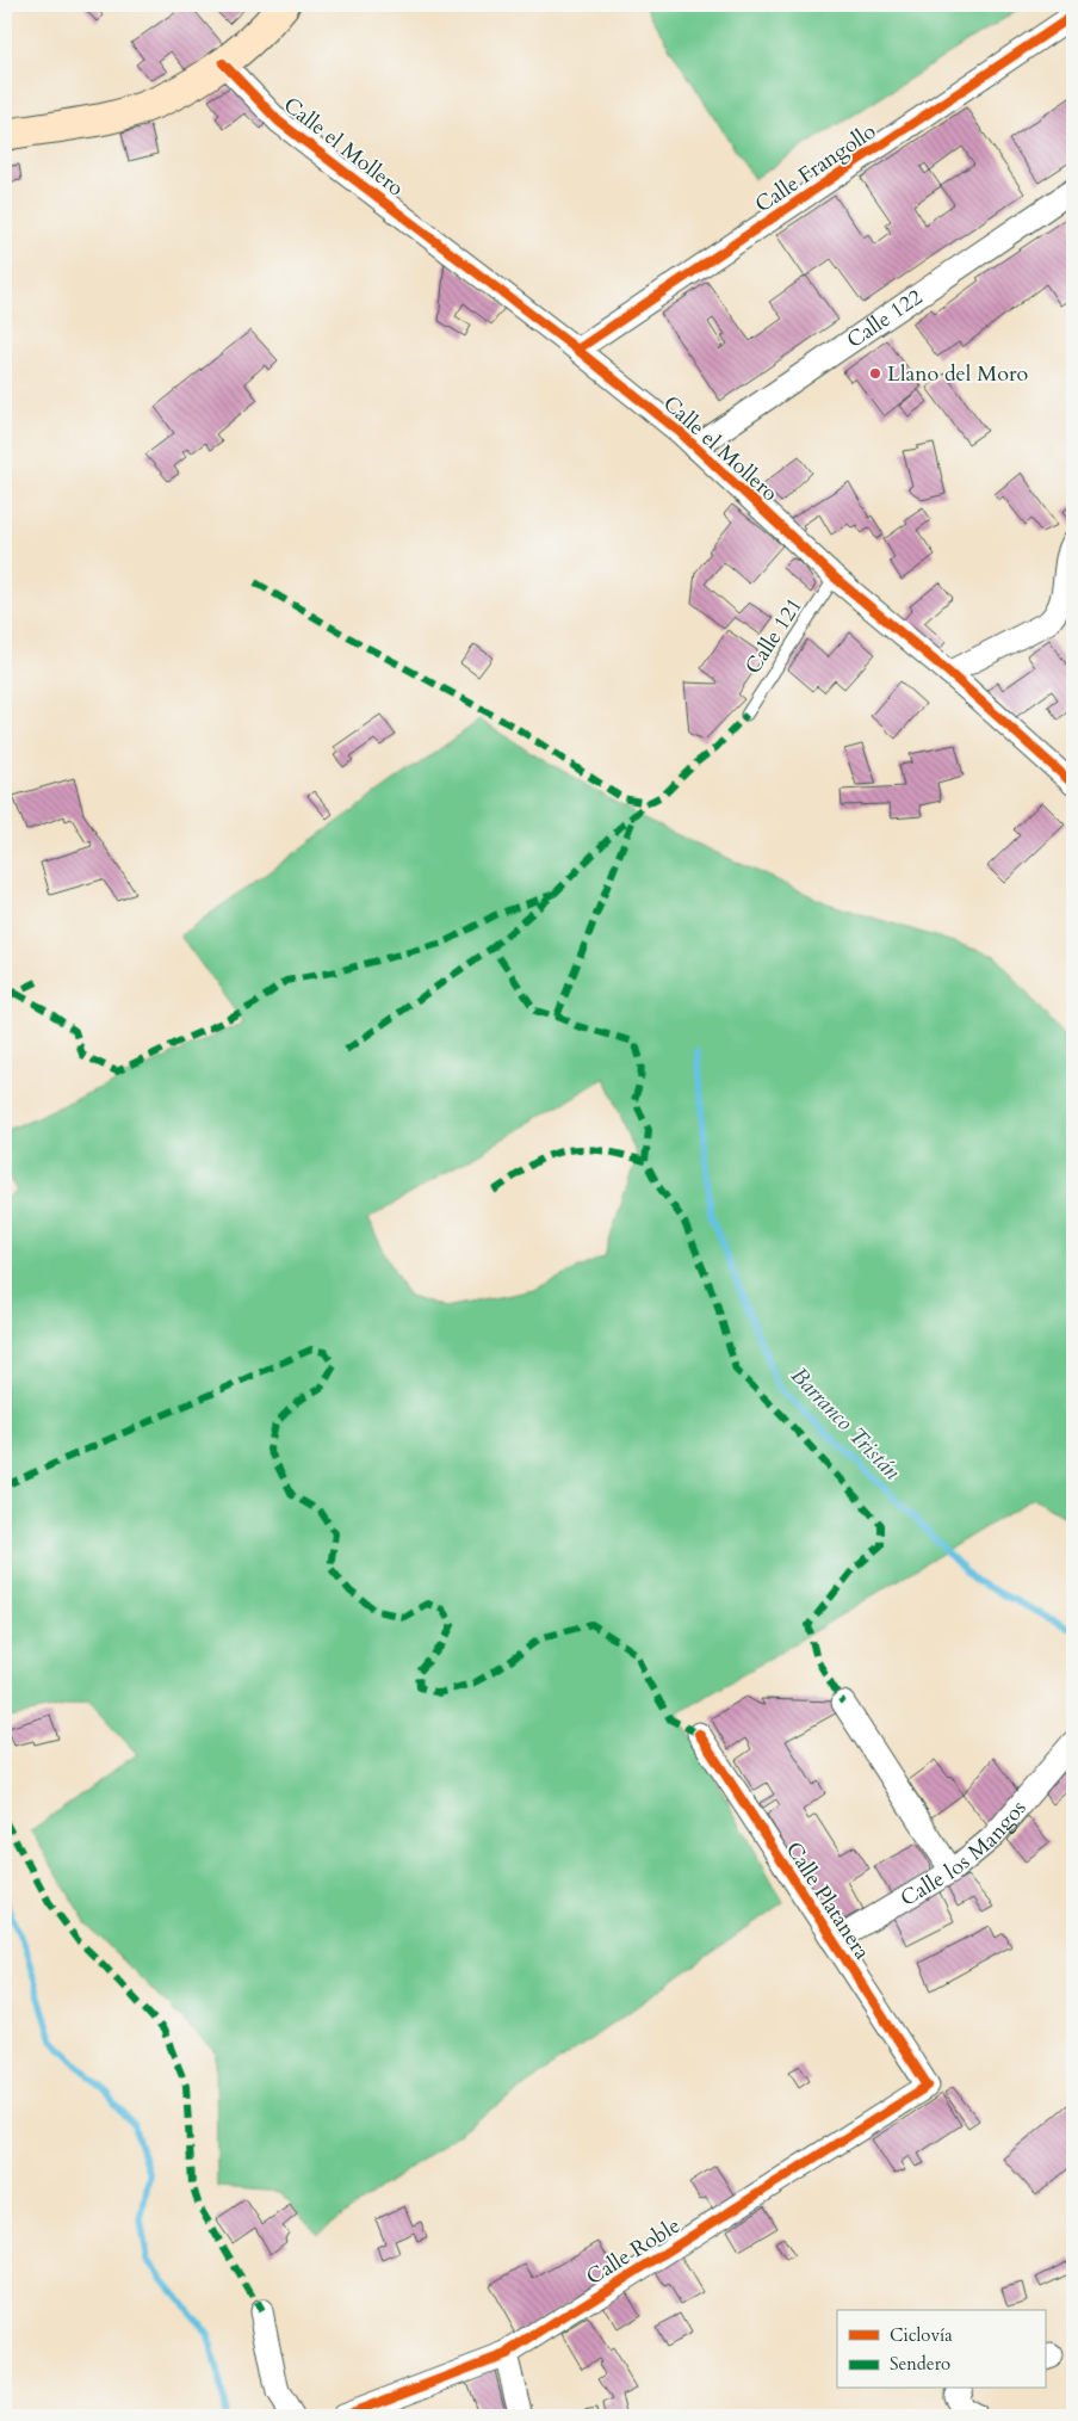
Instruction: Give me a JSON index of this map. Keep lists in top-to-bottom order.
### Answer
{
  "streets": {
    "street": [
      "Calle el Mollero",
      "Calle Frangollo",
      "Calle 122",
      "Calle los Mangos",
      "Calle Platanera",
      "Calle Roble"
    ],
    "lane": ["Calle 121"]
  },
  "crossings": [
    ["Calle el Mollero", "Calle Frangollo"],
    ["Calle el Mollero", "Calle 122"],
    ["Calle el Mollero", "Calle 121"],
    ["Calle los Mangos", "Calle Platanera"],
    ["Calle Platanera", "Calle Roble"]
  ],
  "water": ["Barranco Tristán"],
  "places": ["Llano del Moro"],
  "legend": ["Ciclovía", "Sendero"]
}
